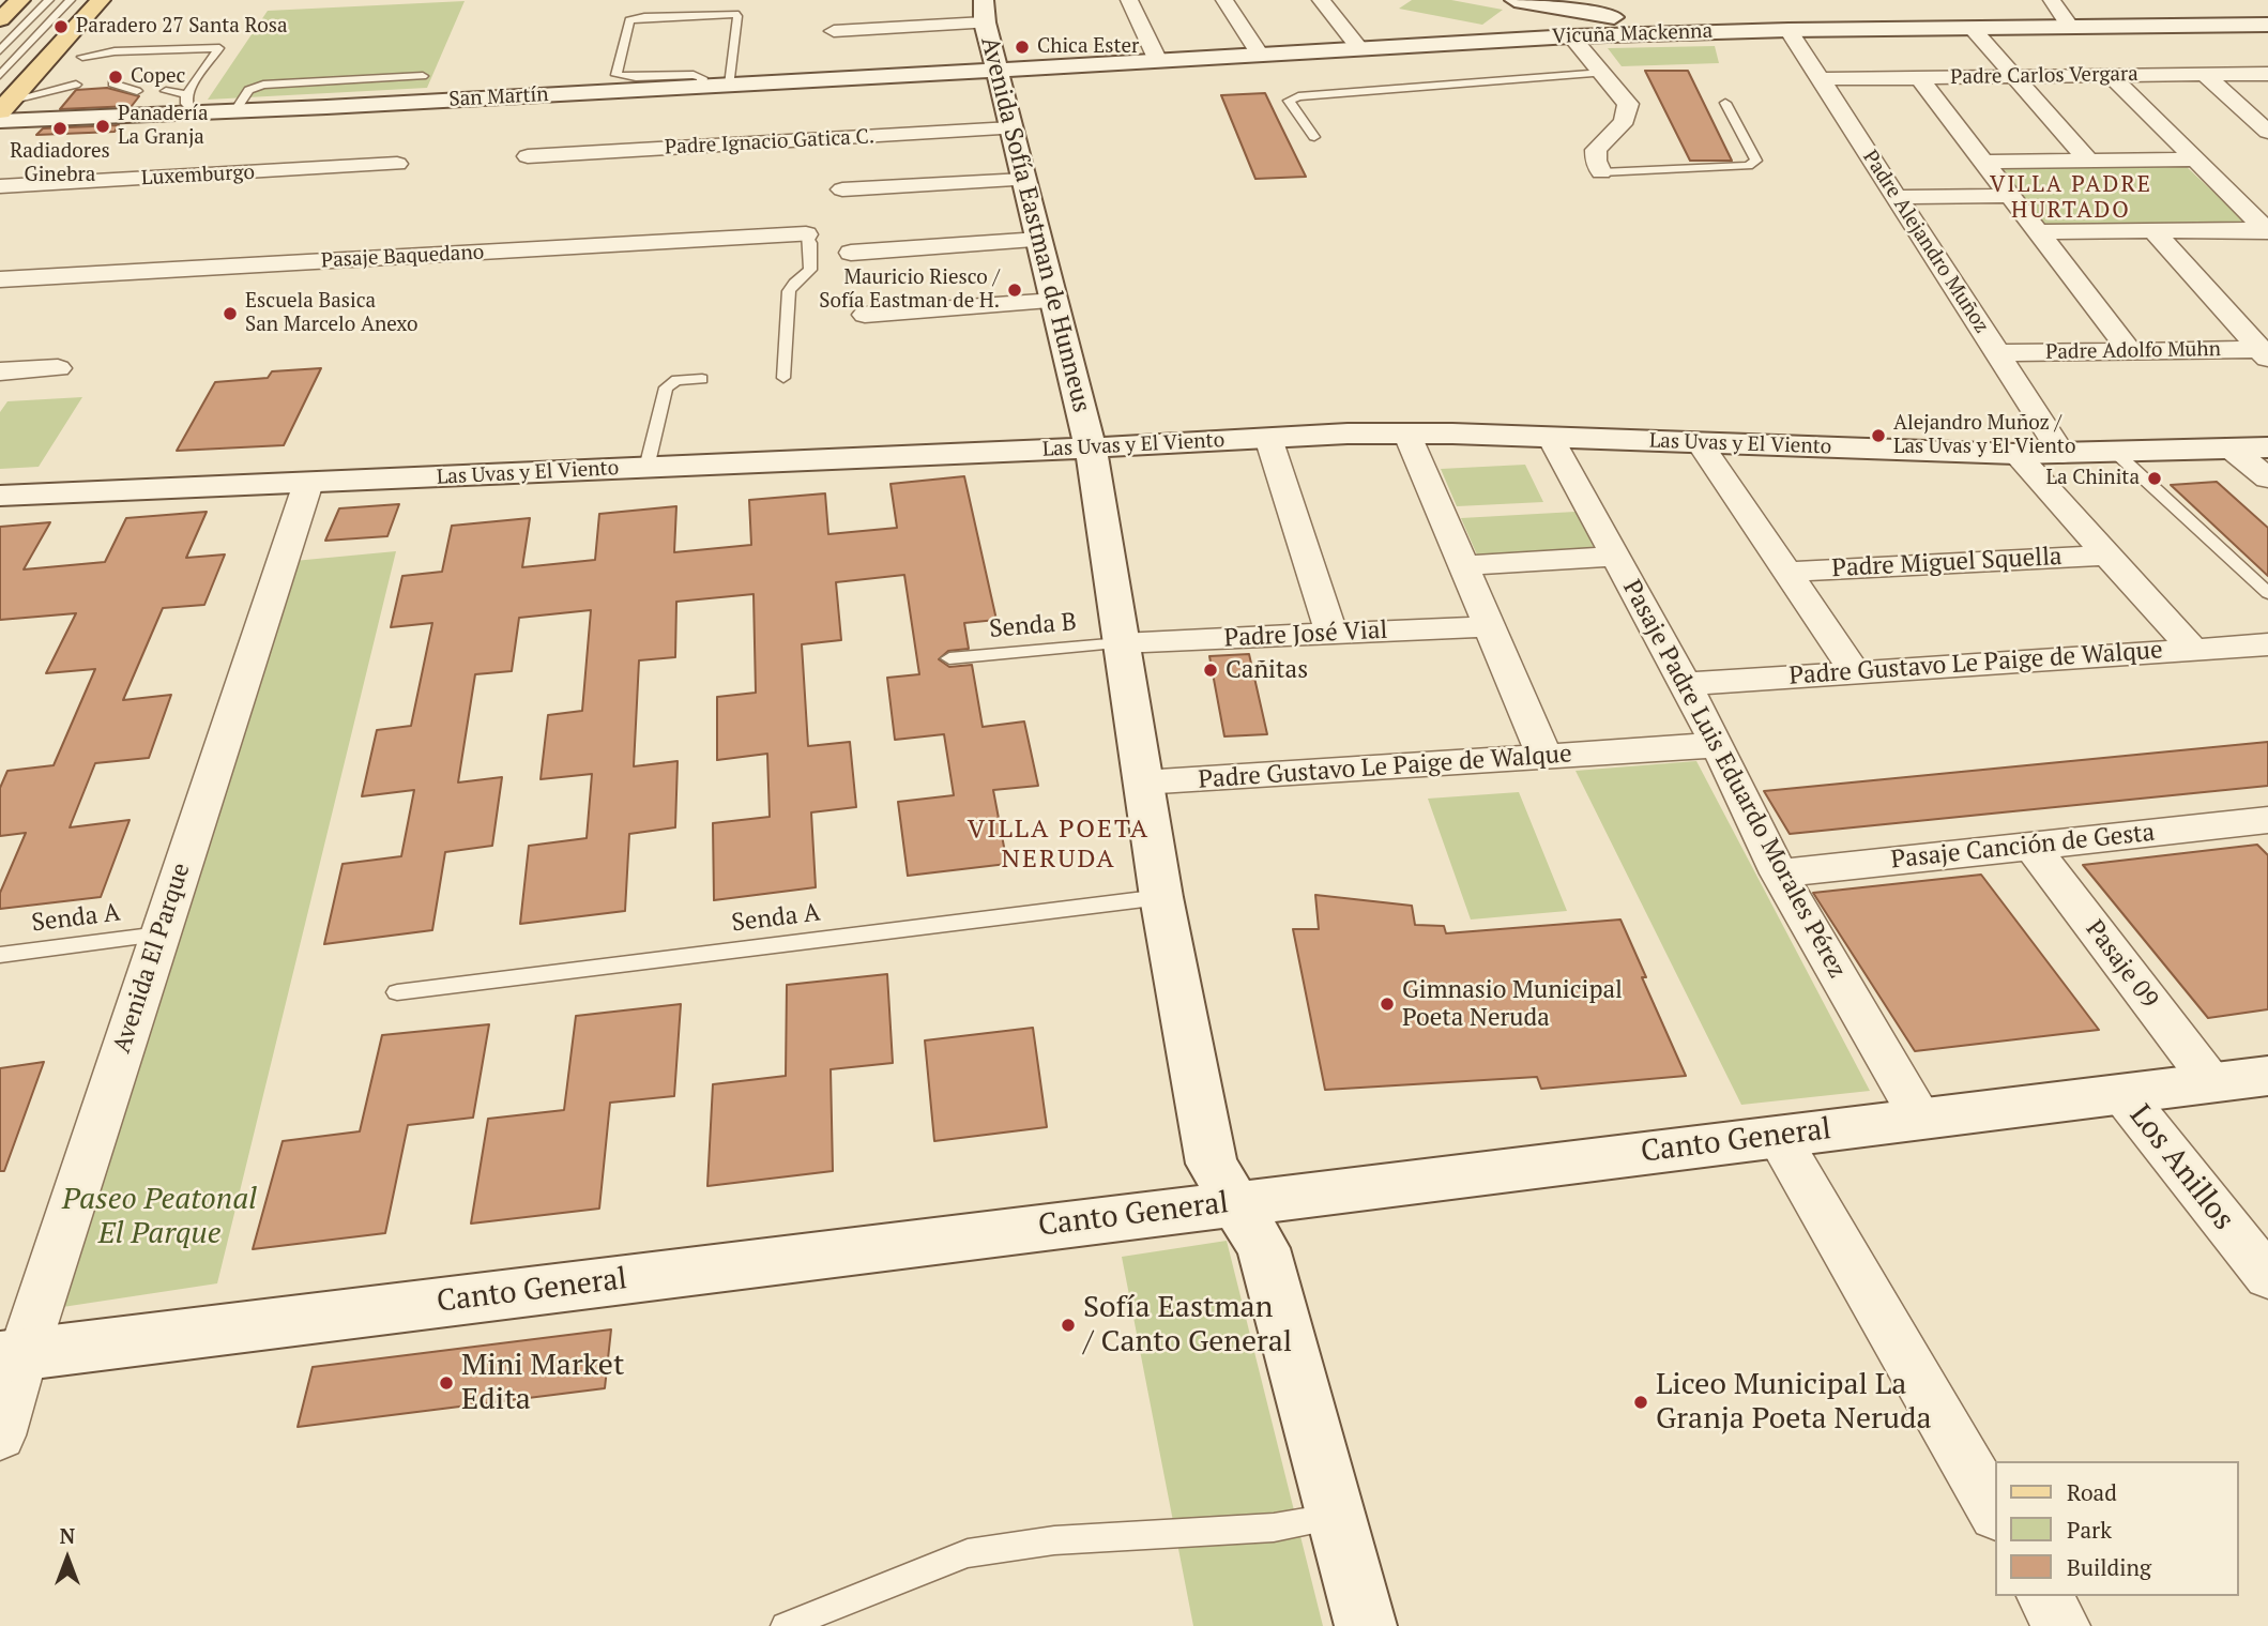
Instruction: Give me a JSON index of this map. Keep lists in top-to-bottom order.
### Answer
{
  "streets": {
    "street": [
      "Vicuña Mackenna",
      "Padre Carlos Vergara",
      "San Martín",
      "Padre Ignacio Gatica C.",
      "Luxemburgo",
      "Avenida Sofía Eastman de Hunneus",
      "Padre Alejandro Muñoz",
      "Pasaje Baquedano",
      "Padre Adolfo Muhn",
      "Las Uvas y El Viento",
      "Padre Miguel Squella",
      "Padre José Vial",
      "Padre Gustavo Le Paige de Walque",
      "Pasaje Padre Luis Eduardo Morales Pérez",
      "Pasaje Canción de Gesta",
      "Avenida El Parque",
      "Pasaje 09",
      "Canto General",
      "Los Anillos"
    ],
    "lane": ["Senda B", "Senda A"]
  },
  "crossings": [
    ["Vicuña Mackenna", "San Martín"],
    ["Vicuña Mackenna", "Avenida Sofía Eastman de Hunneus"],
    ["Vicuña Mackenna", "Padre Alejandro Muñoz"],
    ["Padre Carlos Vergara", "Padre Alejandro Muñoz"],
    ["San Martín", "Avenida Sofía Eastman de Hunneus"],
    ["Padre Ignacio Gatica C.", "Avenida Sofía Eastman de Hunneus"],
    ["Avenida Sofía Eastman de Hunneus", "Las Uvas y El Viento"],
    ["Avenida Sofía Eastman de Hunneus", "Senda B"],
    ["Avenida Sofía Eastman de Hunneus", "Padre José Vial"],
    ["Avenida Sofía Eastman de Hunneus", "Padre Gustavo Le Paige de Walque"],
    ["Avenida Sofía Eastman de Hunneus", "Senda A"],
    ["Avenida Sofía Eastman de Hunneus", "Canto General"],
    ["Padre Alejandro Muñoz", "Padre Adolfo Muhn"],
    ["Padre Alejandro Muñoz", "Las Uvas y El Viento"],
    ["Las Uvas y El Viento", "Pasaje Padre Luis Eduardo Morales Pérez"],
    ["Las Uvas y El Viento", "Avenida El Parque"],
    ["Senda B", "Padre José Vial"],
    ["Padre Gustavo Le Paige de Walque", "Pasaje Padre Luis Eduardo Morales Pérez"],
    ["Pasaje Padre Luis Eduardo Morales Pérez", "Pasaje Canción de Gesta"],
    ["Pasaje Padre Luis Eduardo Morales Pérez", "Canto General"],
    ["Pasaje Canción de Gesta", "Pasaje 09"],
    ["Senda A", "Avenida El Parque"],
    ["Avenida El Parque", "Canto General"],
    ["Pasaje 09", "Canto General"],
    ["Canto General", "Los Anillos"]
  ],
  "districts": ["VILLA PADRE HURTADO", "VILLA POETA NERUDA"],
  "parks": ["Paseo Peatonal El Parque"],
  "places": [
    "Paradero 27 Santa Rosa",
    "Chica Ester",
    "Copec",
    "Panadería La Granja",
    "Radiadores Ginebra",
    "Mauricio Riesco / Sofía Eastman de H.",
    "Escuela Basica San Marcelo Anexo",
    "Alejandro Muñoz / Las Uvas y El Viento",
    "La Chinita",
    "Cañitas",
    "Gimnasio Municipal Poeta Neruda",
    "Sofía Eastman / Canto General",
    "Mini Market Edita",
    "Liceo Municipal La Granja Poeta Neruda"
  ],
  "legend": ["Road", "Park", "Building"],
  "north": "top"
}
